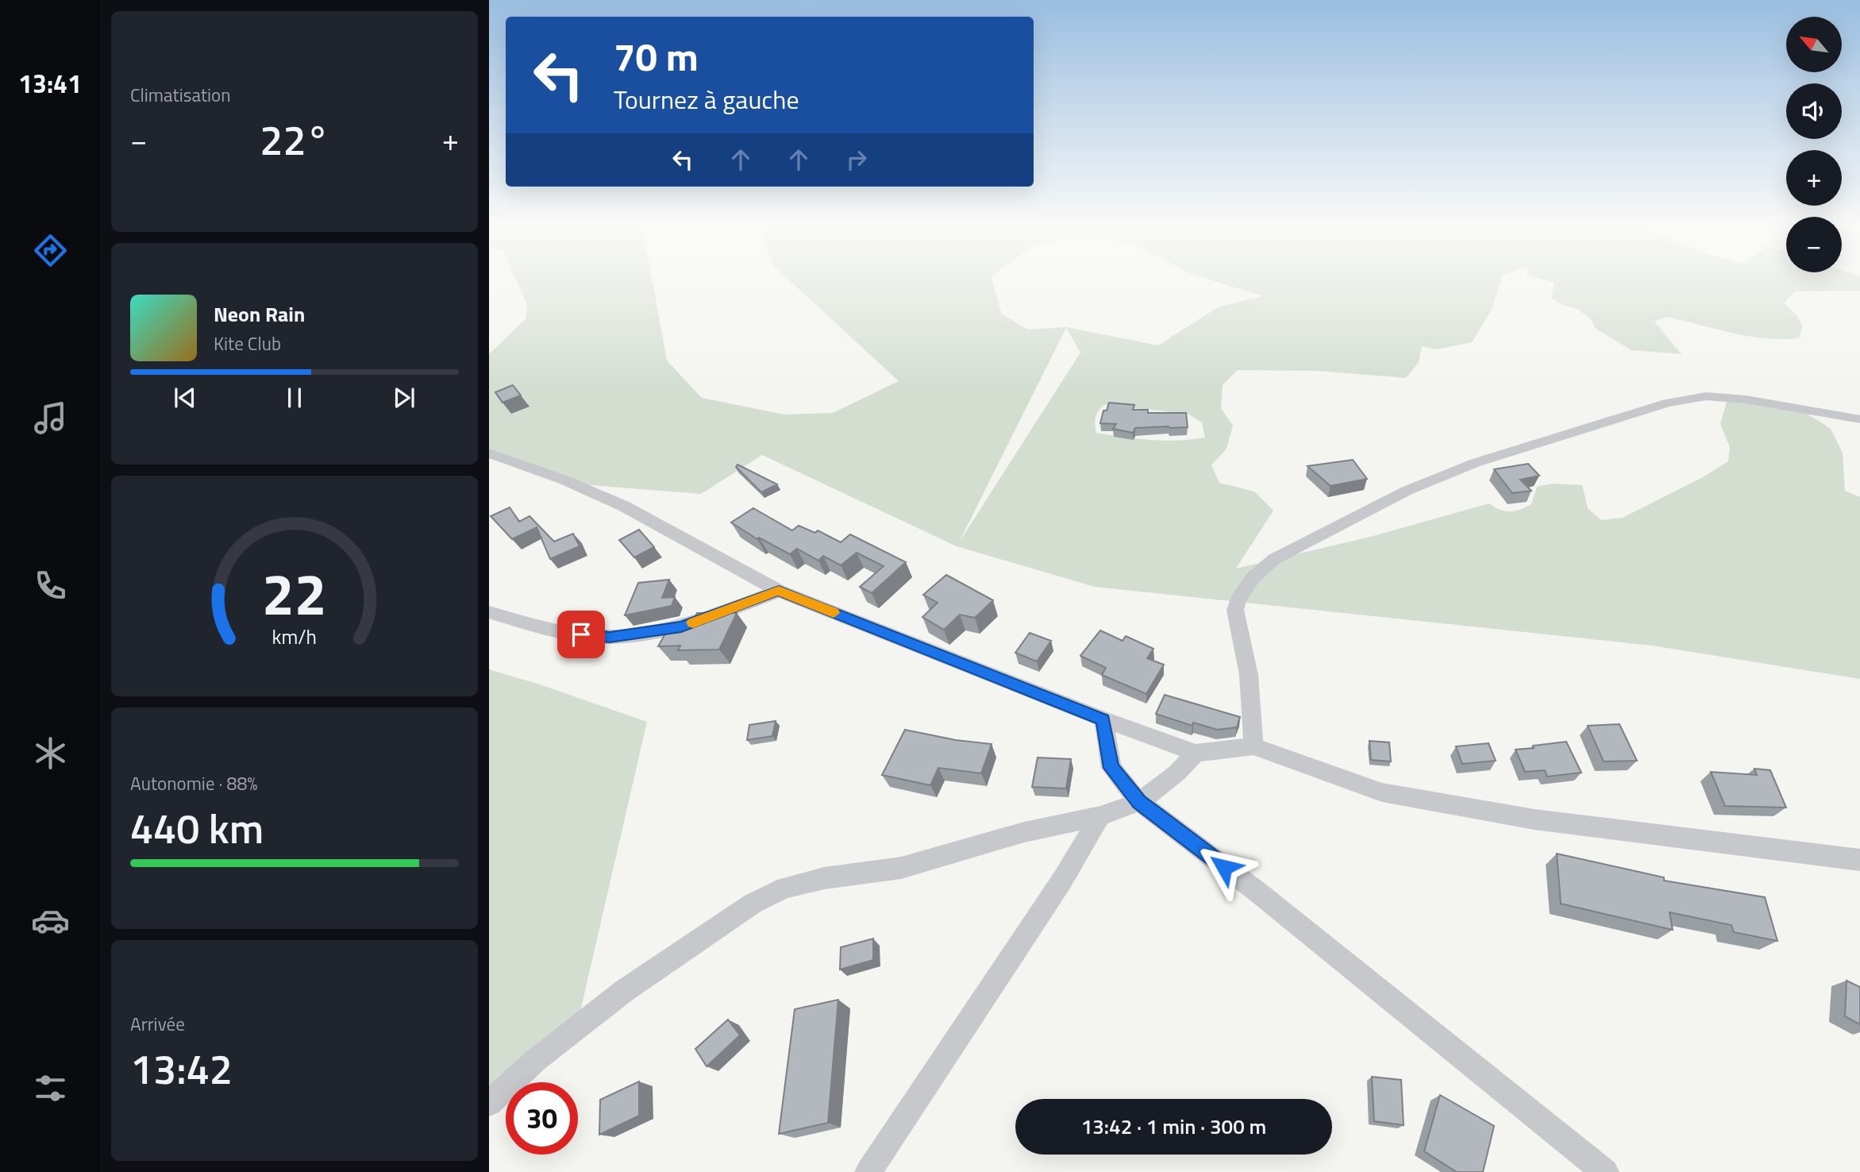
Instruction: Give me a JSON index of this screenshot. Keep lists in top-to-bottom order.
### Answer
{
  "north": "top left",
  "page": {
    "tabs": "13:41",
    "tile": [
      "Climatisation",
      ["Autonomie · 88%", "440 km"],
      ["Arrivée", "13:42"]
    ],
    "map_buttons": ["+", "−"],
    "turn": ["70 m", "Tournez à gauche"],
    "heat": ["−", "22°", "+"],
    "song": ["Neon Rain", "Kite Club"],
    "limit": "30",
    "trip": "13:42 · 1 min · 300 m",
    "gauge": ["22", "km/h"]
  }
}
